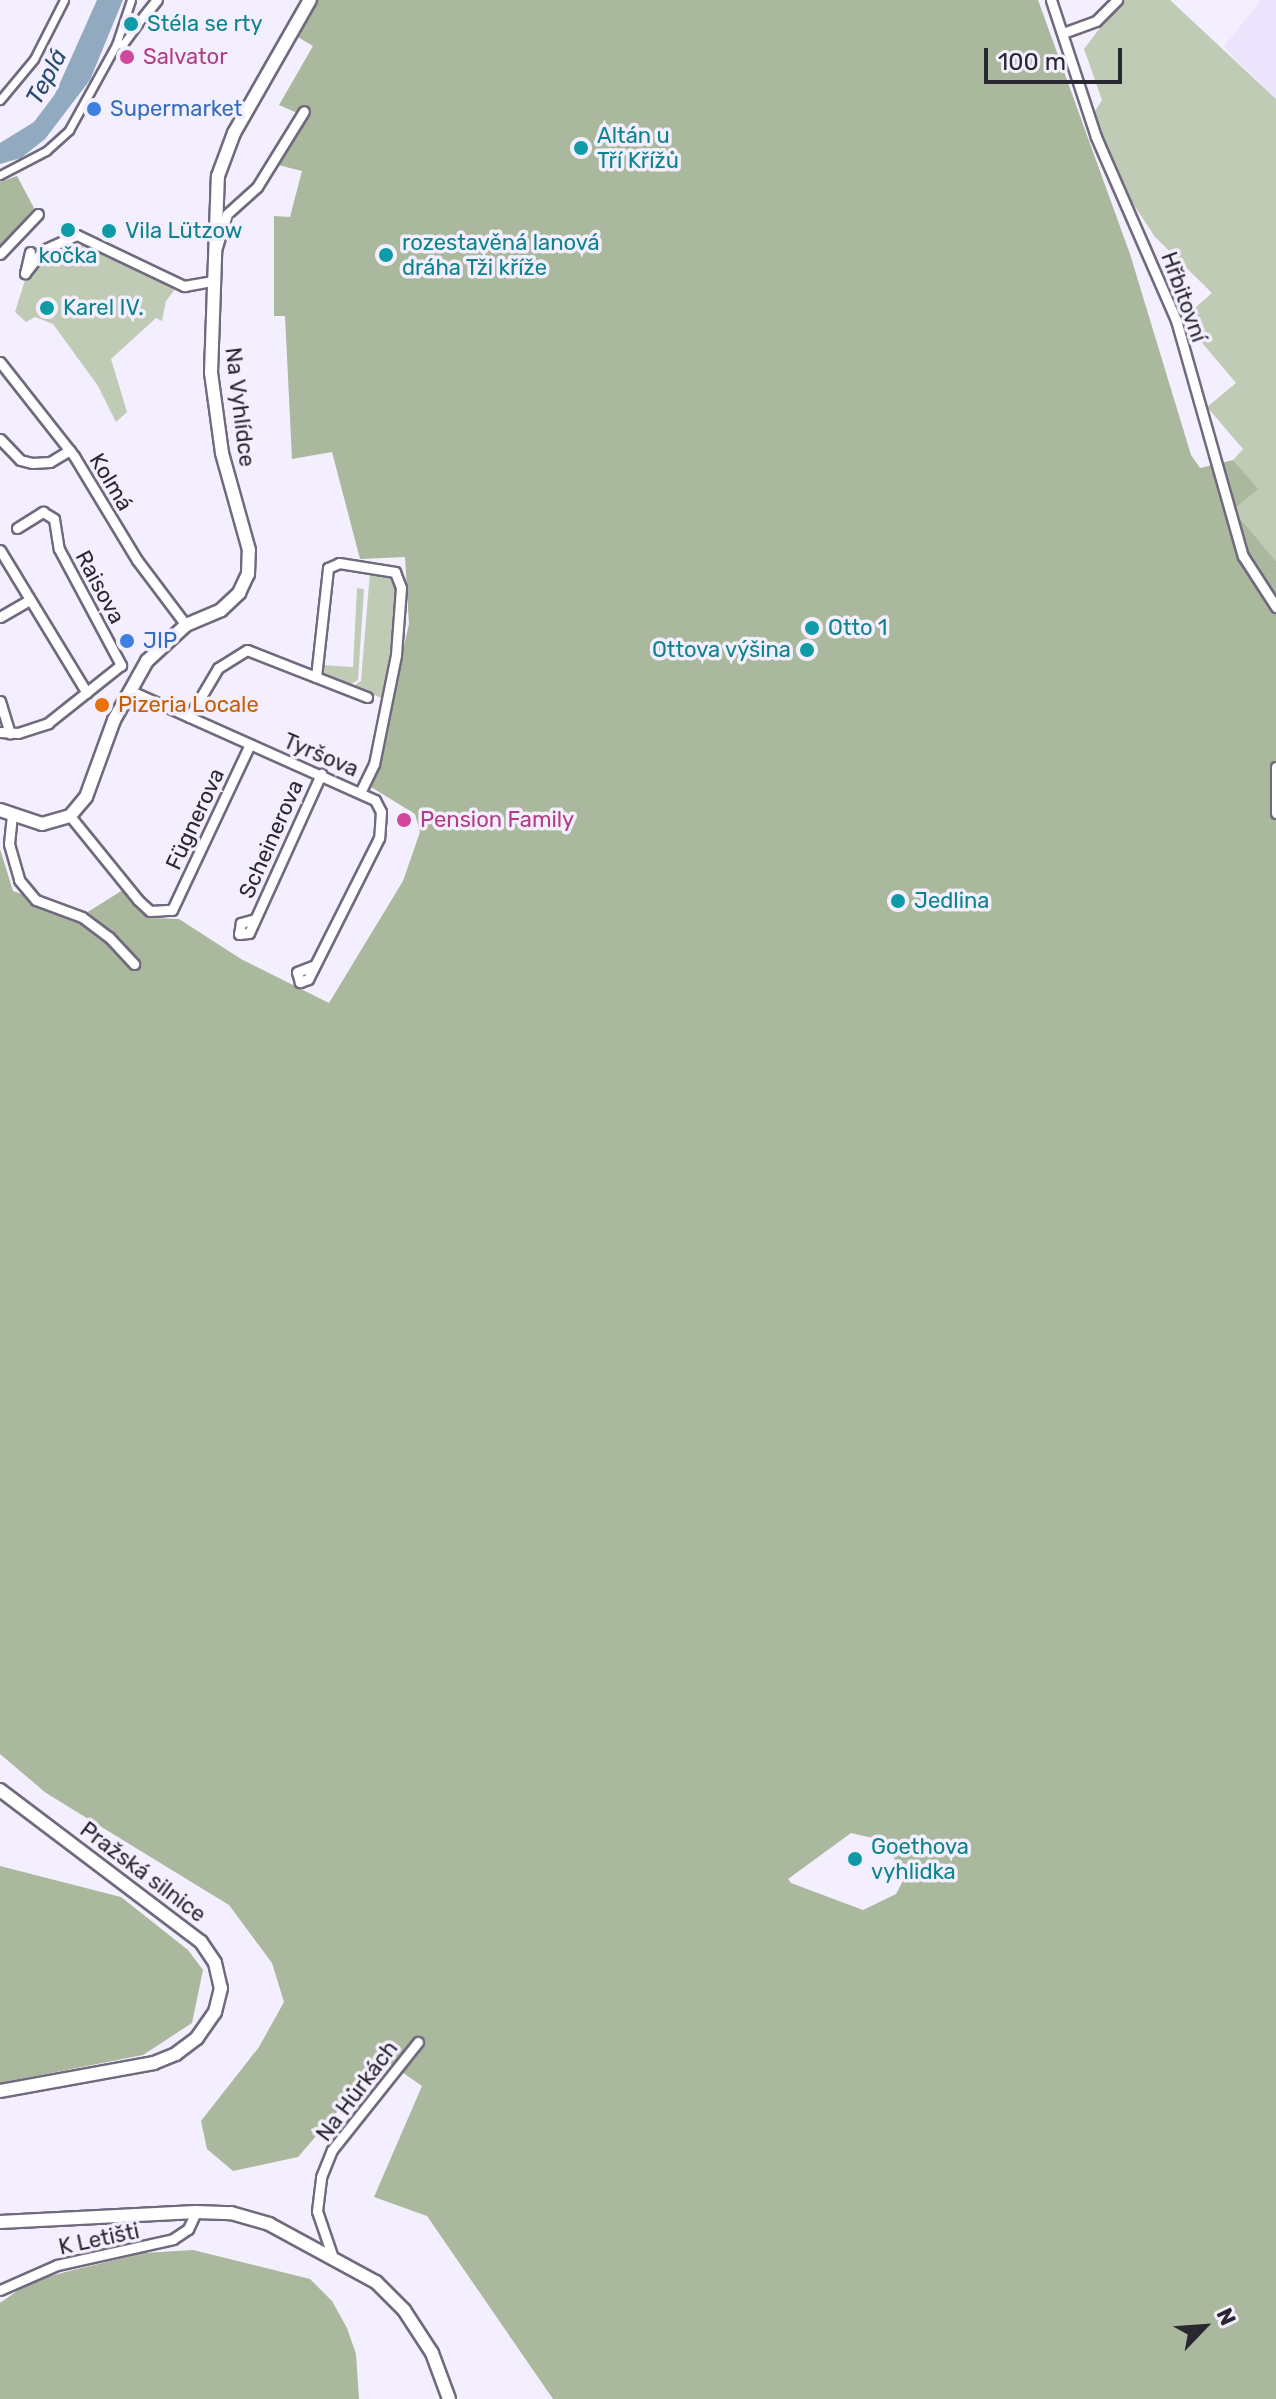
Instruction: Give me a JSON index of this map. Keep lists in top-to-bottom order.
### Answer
{
  "streets": {
    "street": [
      "Hřbitovní",
      "Na Vyhlídce",
      "Kolmá",
      "Raisova",
      "Tyršova",
      "Fügnerova",
      "Scheinerova",
      "Pražská silnice",
      "Na Hůrkách",
      "K Letišti"
    ]
  },
  "crossings": [
    ["Na Vyhlídce", "Kolmá"],
    ["Na Vyhlídce", "Tyršova"],
    ["Na Vyhlídce", "Fügnerova"],
    ["Tyršova", "Fügnerova"],
    ["Tyršova", "Scheinerova"]
  ],
  "water": ["Teplá"],
  "places": [
    "Stéla se rty",
    "Salvator",
    "Supermarket",
    "Altán u Tří Křížů",
    "kočka",
    "Vila Lützow",
    "rozestavěná lanová dráha Tži kříže",
    "Karel IV.",
    "Otto 1",
    "JIP",
    "Ottova výšina",
    "Pizeria Locale",
    "Pension Family",
    "Jedlina",
    "Goethova vyhlidka"
  ],
  "scale_bar": "100 m",
  "north": "top right"
}
